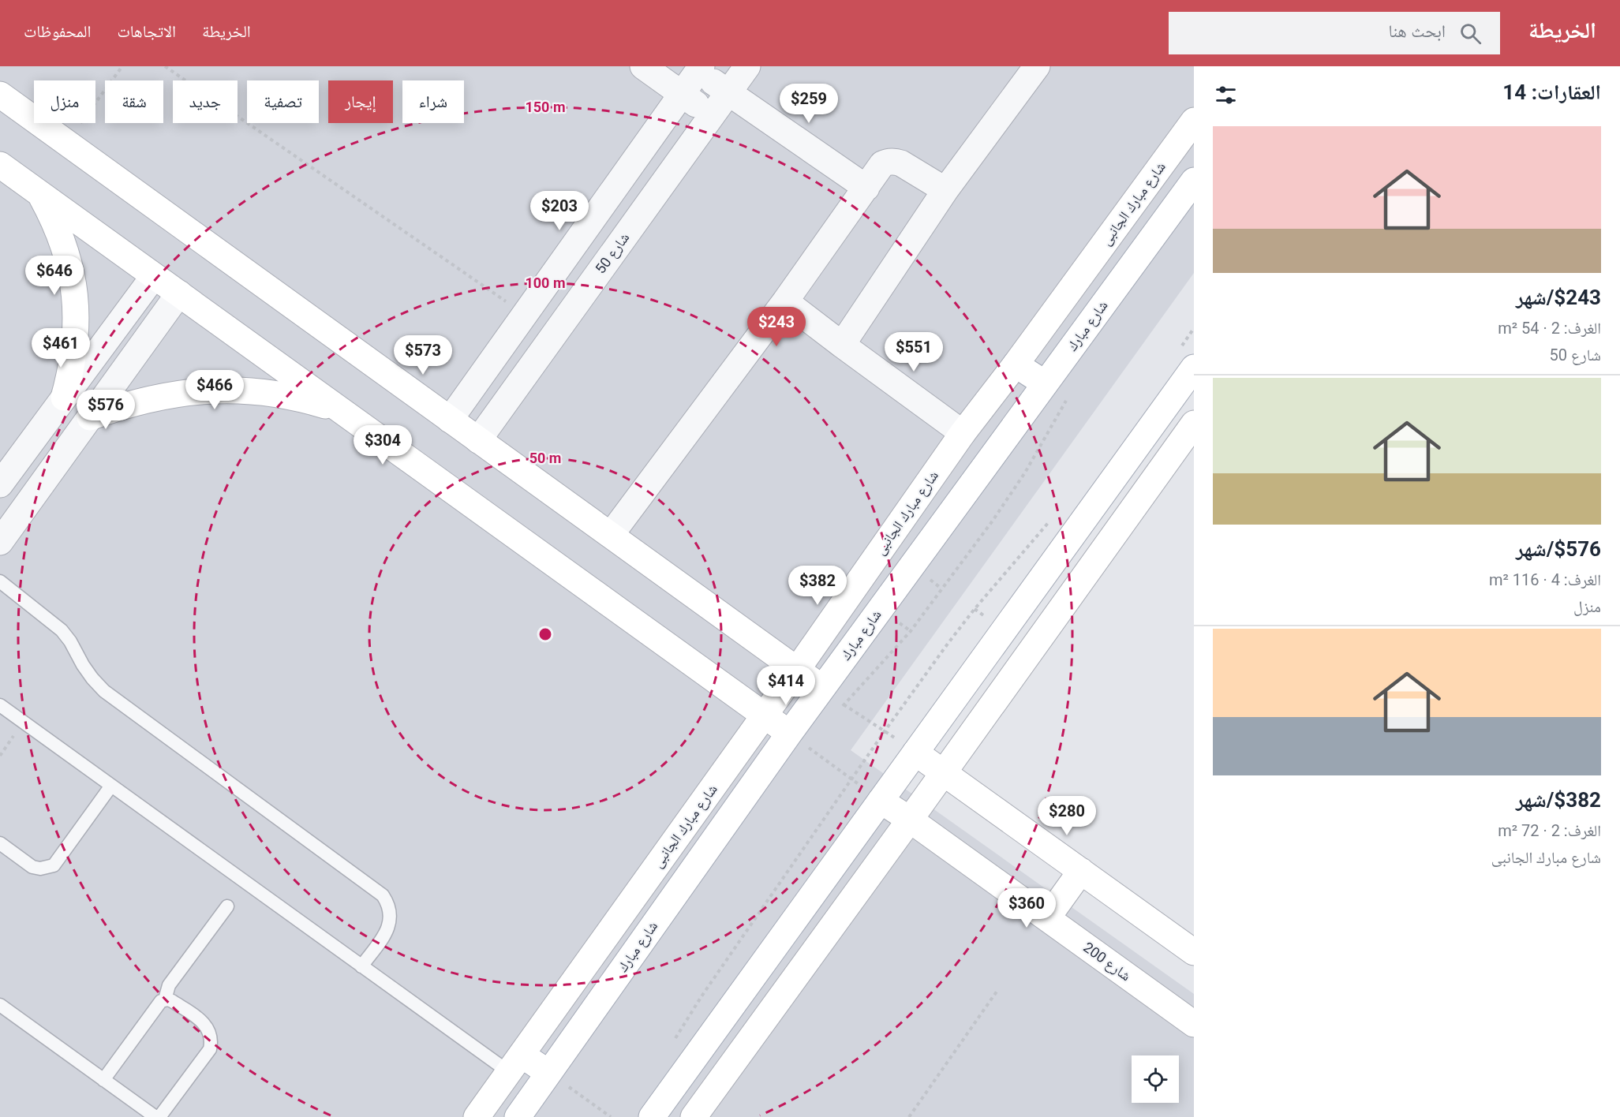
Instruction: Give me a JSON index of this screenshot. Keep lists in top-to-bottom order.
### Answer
{
  "streets": {
    "main road": ["شارع مبارك الجانبى", "شارع مبارك", "شارع 200"],
    "street": ["شارع 50"]
  },
  "page": {
    "header": "الخريطة",
    "search": "ابحث هنا",
    "nav": ["الخريطة", "الاتجاهات", "المحفوظات"],
    "heading": "العقارات: 14",
    "chip": [
      "شراء",
      "إيجار",
      "تصفية",
      "جديد",
      "شقة",
      "منزل"
    ],
    "price": [
      "$259",
      "$203",
      "$646",
      "$243",
      "$461",
      "$551",
      "$573",
      "$466",
      "$576",
      "$304",
      "$382",
      "$414",
      "$280",
      "$360"
    ],
    "list": [
      {
        "name": "$243/شهر",
        "note": "الغرف: 2 · 54 m² · شارع 50"
      },
      {
        "name": "$576/شهر",
        "note": "الغرف: 4 · 116 m² · منزل"
      },
      {
        "name": "$382/شهر",
        "note": "الغرف: 2 · 72 m² · شارع مبارك الجانبى"
      }
    ]
  },
  "rings": ["150 m", "100 m", "50 m"]
}
